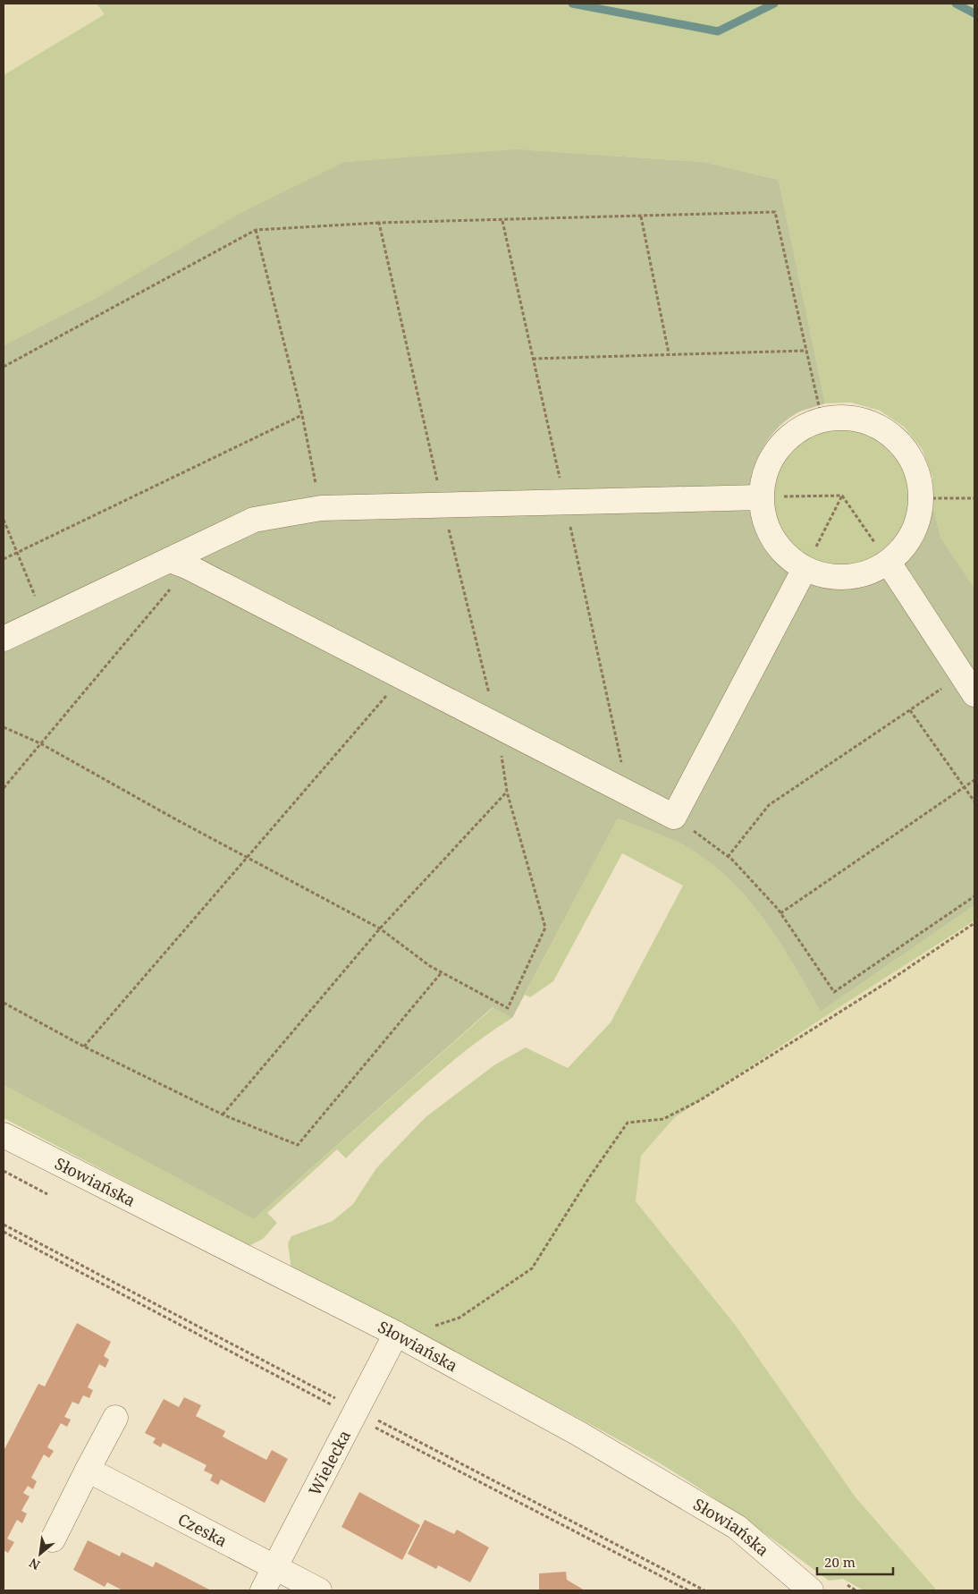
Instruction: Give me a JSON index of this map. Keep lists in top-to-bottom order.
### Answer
{
  "streets": {
    "street": ["Słowiańska", "Wielecka", "Czeska"]
  },
  "crossings": [
    ["Słowiańska", "Wielecka"],
    ["Wielecka", "Czeska"]
  ],
  "scale_bar": "20 m",
  "north": "bottom left"
}
